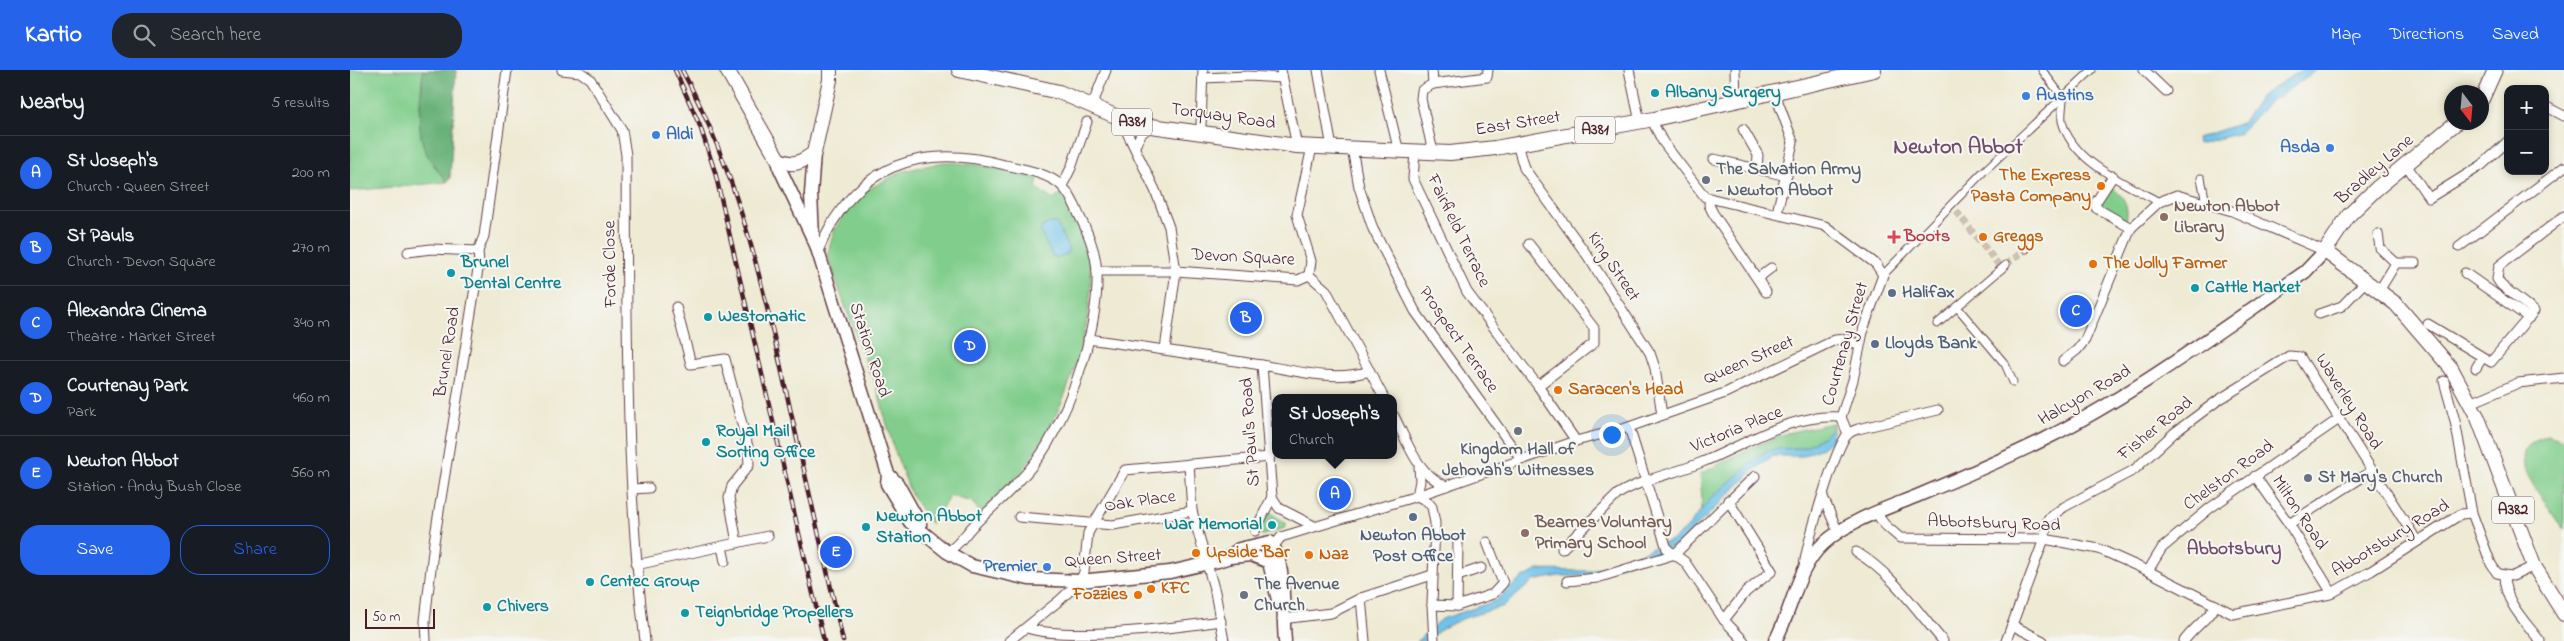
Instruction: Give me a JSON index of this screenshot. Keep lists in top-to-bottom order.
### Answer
{
  "streets": {
    "main road": [
      "Torquay Road",
      "A381",
      "East Street",
      "Bradley Lane",
      "Station Road",
      "Queen Street",
      "Halcyon Road",
      "A382"
    ],
    "street": [
      "Fairfield Terrace",
      "Devon Square",
      "Forde Close",
      "King Street",
      "Prospect Terrace",
      "Courtenay Street",
      "Brunel Road",
      "Waverley Road",
      "Fisher Road",
      "Victoria Place",
      "St Paul's Road",
      "Chelston Road",
      "Oak Place",
      "Milton Road",
      "Abbotsbury Road"
    ]
  },
  "crossings": [
    ["Torquay Road", "East Street"],
    ["Torquay Road", "Devon Square"],
    ["East Street", "Fairfield Terrace"],
    ["East Street", "Devon Square"],
    ["East Street", "King Street"],
    ["East Street", "Prospect Terrace"],
    ["Bradley Lane", "Halcyon Road"],
    ["Bradley Lane", "A382"],
    ["Fairfield Terrace", "Queen Street"],
    ["King Street", "Queen Street"],
    ["Prospect Terrace", "Queen Street"],
    ["Courtenay Street", "Queen Street"],
    ["Courtenay Street", "Victoria Place"],
    ["Station Road", "Queen Street"],
    ["Queen Street", "St Paul's Road"],
    ["Queen Street", "Oak Place"],
    ["Halcyon Road", "A382"],
    ["Halcyon Road", "Abbotsbury Road"],
    ["Waverley Road", "Fisher Road"],
    ["Waverley Road", "Chelston Road"],
    ["Waverley Road", "Abbotsbury Road"],
    ["Fisher Road", "Abbotsbury Road"],
    ["St Paul's Road", "Oak Place"],
    ["Chelston Road", "Milton Road"],
    ["Chelston Road", "Abbotsbury Road"],
    ["Milton Road", "Abbotsbury Road"]
  ],
  "districts": ["Newton Abbot", "Abbotsbury"],
  "places": {
    "other": [
      "Albany Surgery",
      "Austins",
      "Aldi",
      "Asda",
      "The Salvation Army - Newton Abbot",
      "The Express Pasta Company",
      "Newton Abbot Library",
      "Greggs",
      "The Jolly Farmer",
      "Brunel Dental Centre",
      "Cattle Market",
      "Halifax",
      "Westomatic",
      "Lloyds Bank",
      "Saracen's Head",
      "Kingdom Hall of Jehovah's Witnesses",
      "Royal Mail Sorting Office",
      "St Mary's Church",
      "Newton Abbot Post Office",
      "War Memorial",
      "Newton Abbot Station",
      "Bearnes Voluntary Primary School",
      "Upside Bar",
      "Naz",
      "Premier",
      "Centec Group",
      "KFC",
      "Fozzies",
      "The Avenue Church",
      "Chivers",
      "Teignbridge Propellers"
    ],
    "health": ["Boots"]
  },
  "scale_bar": "50 m",
  "north": "bottom",
  "page": {
    "header": "Kartio",
    "search": "Search here",
    "nav": ["Map", "Directions", "Saved"],
    "heading": ["Nearby", "5 results"],
    "map_buttons": ["+", "−"],
    "list": [
      {
        "mark": "A",
        "name": "St Joseph's",
        "note": "Church · Queen Street",
        "value": "200 m"
      },
      {
        "mark": "B",
        "name": "St Pauls",
        "note": "Church · Devon Square",
        "value": "270 m"
      },
      {
        "mark": "C",
        "name": "Alexandra Cinema",
        "note": "Theatre · Market Street",
        "value": "340 m"
      },
      {
        "mark": "D",
        "name": "Courtenay Park",
        "note": "Park",
        "value": "460 m"
      },
      {
        "mark": "E",
        "name": "Newton Abbot",
        "note": "Station · Andy Bush Close",
        "value": "560 m"
      }
    ],
    "pins": [
      "C",
      "B",
      "D",
      "A",
      "E"
    ],
    "popup": ["St Joseph's", "Church"],
    "buttons": ["Save", "Share"],
    "scale": "50 m"
  }
}
